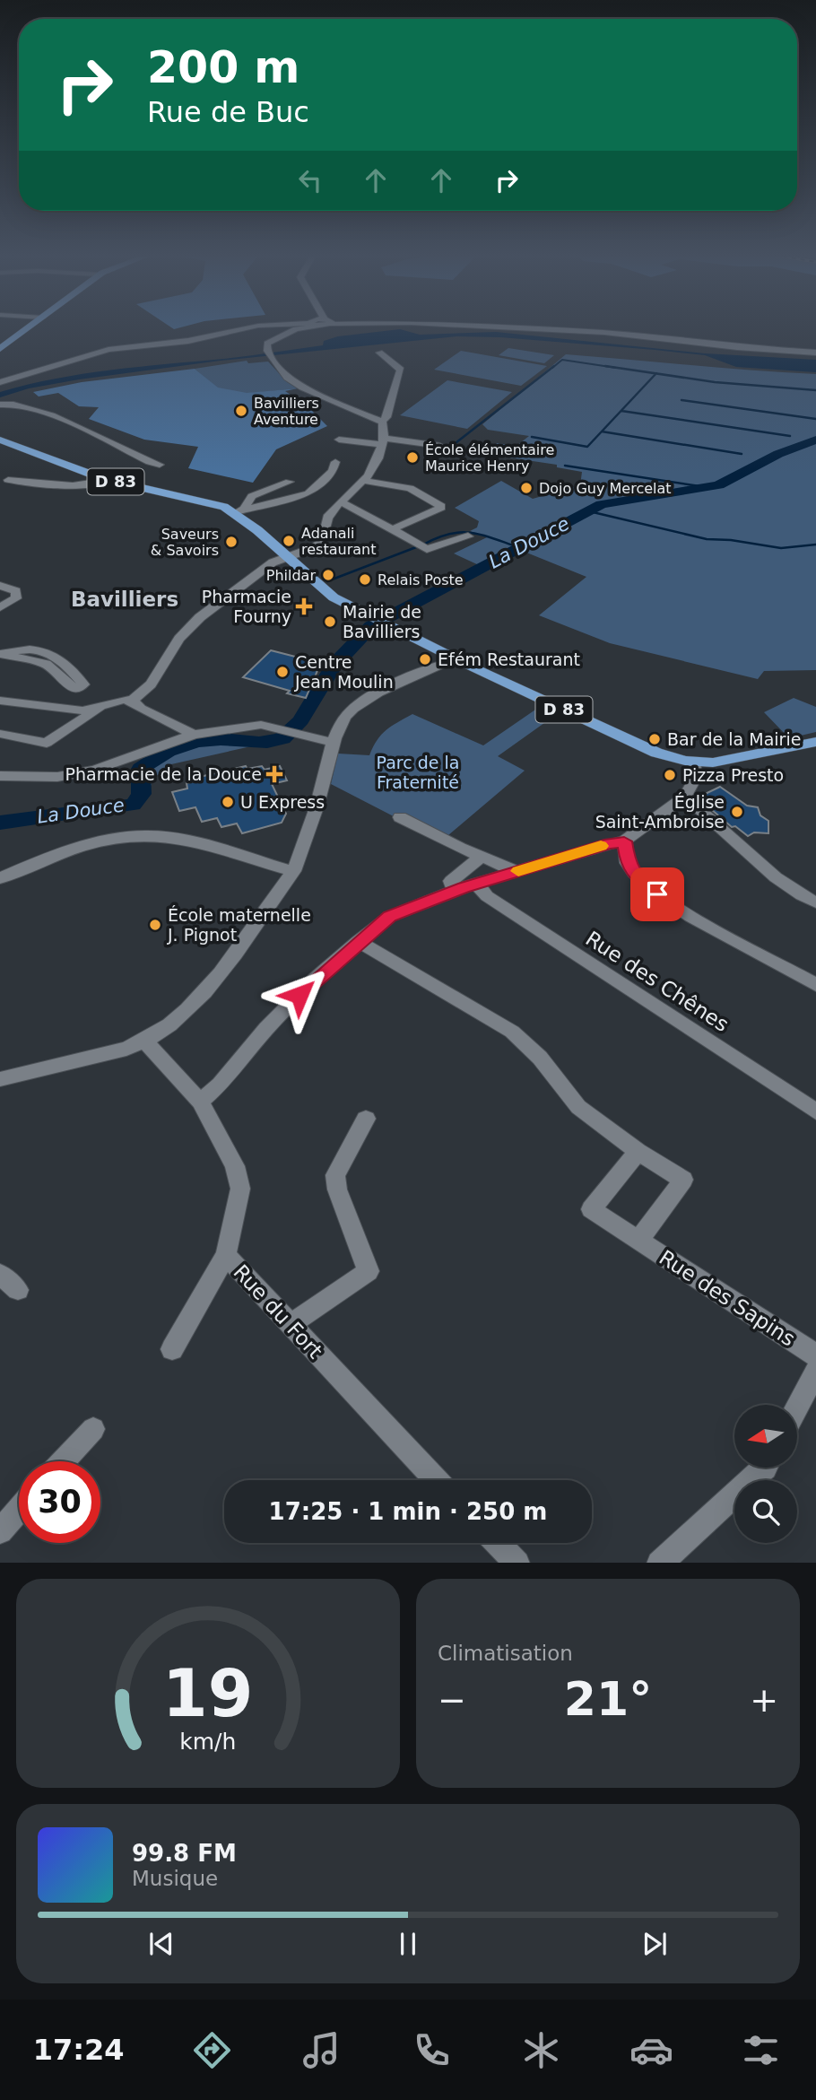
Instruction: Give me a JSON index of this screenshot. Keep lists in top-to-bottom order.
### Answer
{
  "streets": {
    "main road": ["D 83"],
    "street": ["Rue des Chênes", "Rue des Sapins", "Rue du Fort"]
  },
  "districts": ["Bavilliers"],
  "water": ["La Douce"],
  "parks": ["Parc de la Fraternité"],
  "places": {
    "other": [
      "Bavilliers Aventure",
      "École élémentaire Maurice Henry",
      "Dojo Guy Mercelat",
      "Adanali restaurant",
      "Saveurs & Savoirs",
      "Phildar",
      "Relais Poste",
      "Mairie de Bavilliers",
      "Efém Restaurant",
      "Centre Jean Moulin",
      "Bar de la Mairie",
      "Pizza Presto",
      "U Express",
      "Église Saint-Ambroise",
      "École maternelle J. Pignot"
    ],
    "health": ["Pharmacie Fourny", "Pharmacie de la Douce"]
  },
  "north": "left",
  "page": {
    "turn": ["200 m", "Rue de Buc"],
    "limit": "30",
    "trip": "17:25 · 1 min · 250 m",
    "tile": "Climatisation",
    "heat": ["−", "21°", "+"],
    "song": ["99.8 FM", "Musique"],
    "tabs": "17:24",
    "gauge": ["19", "km/h"]
  }
}
